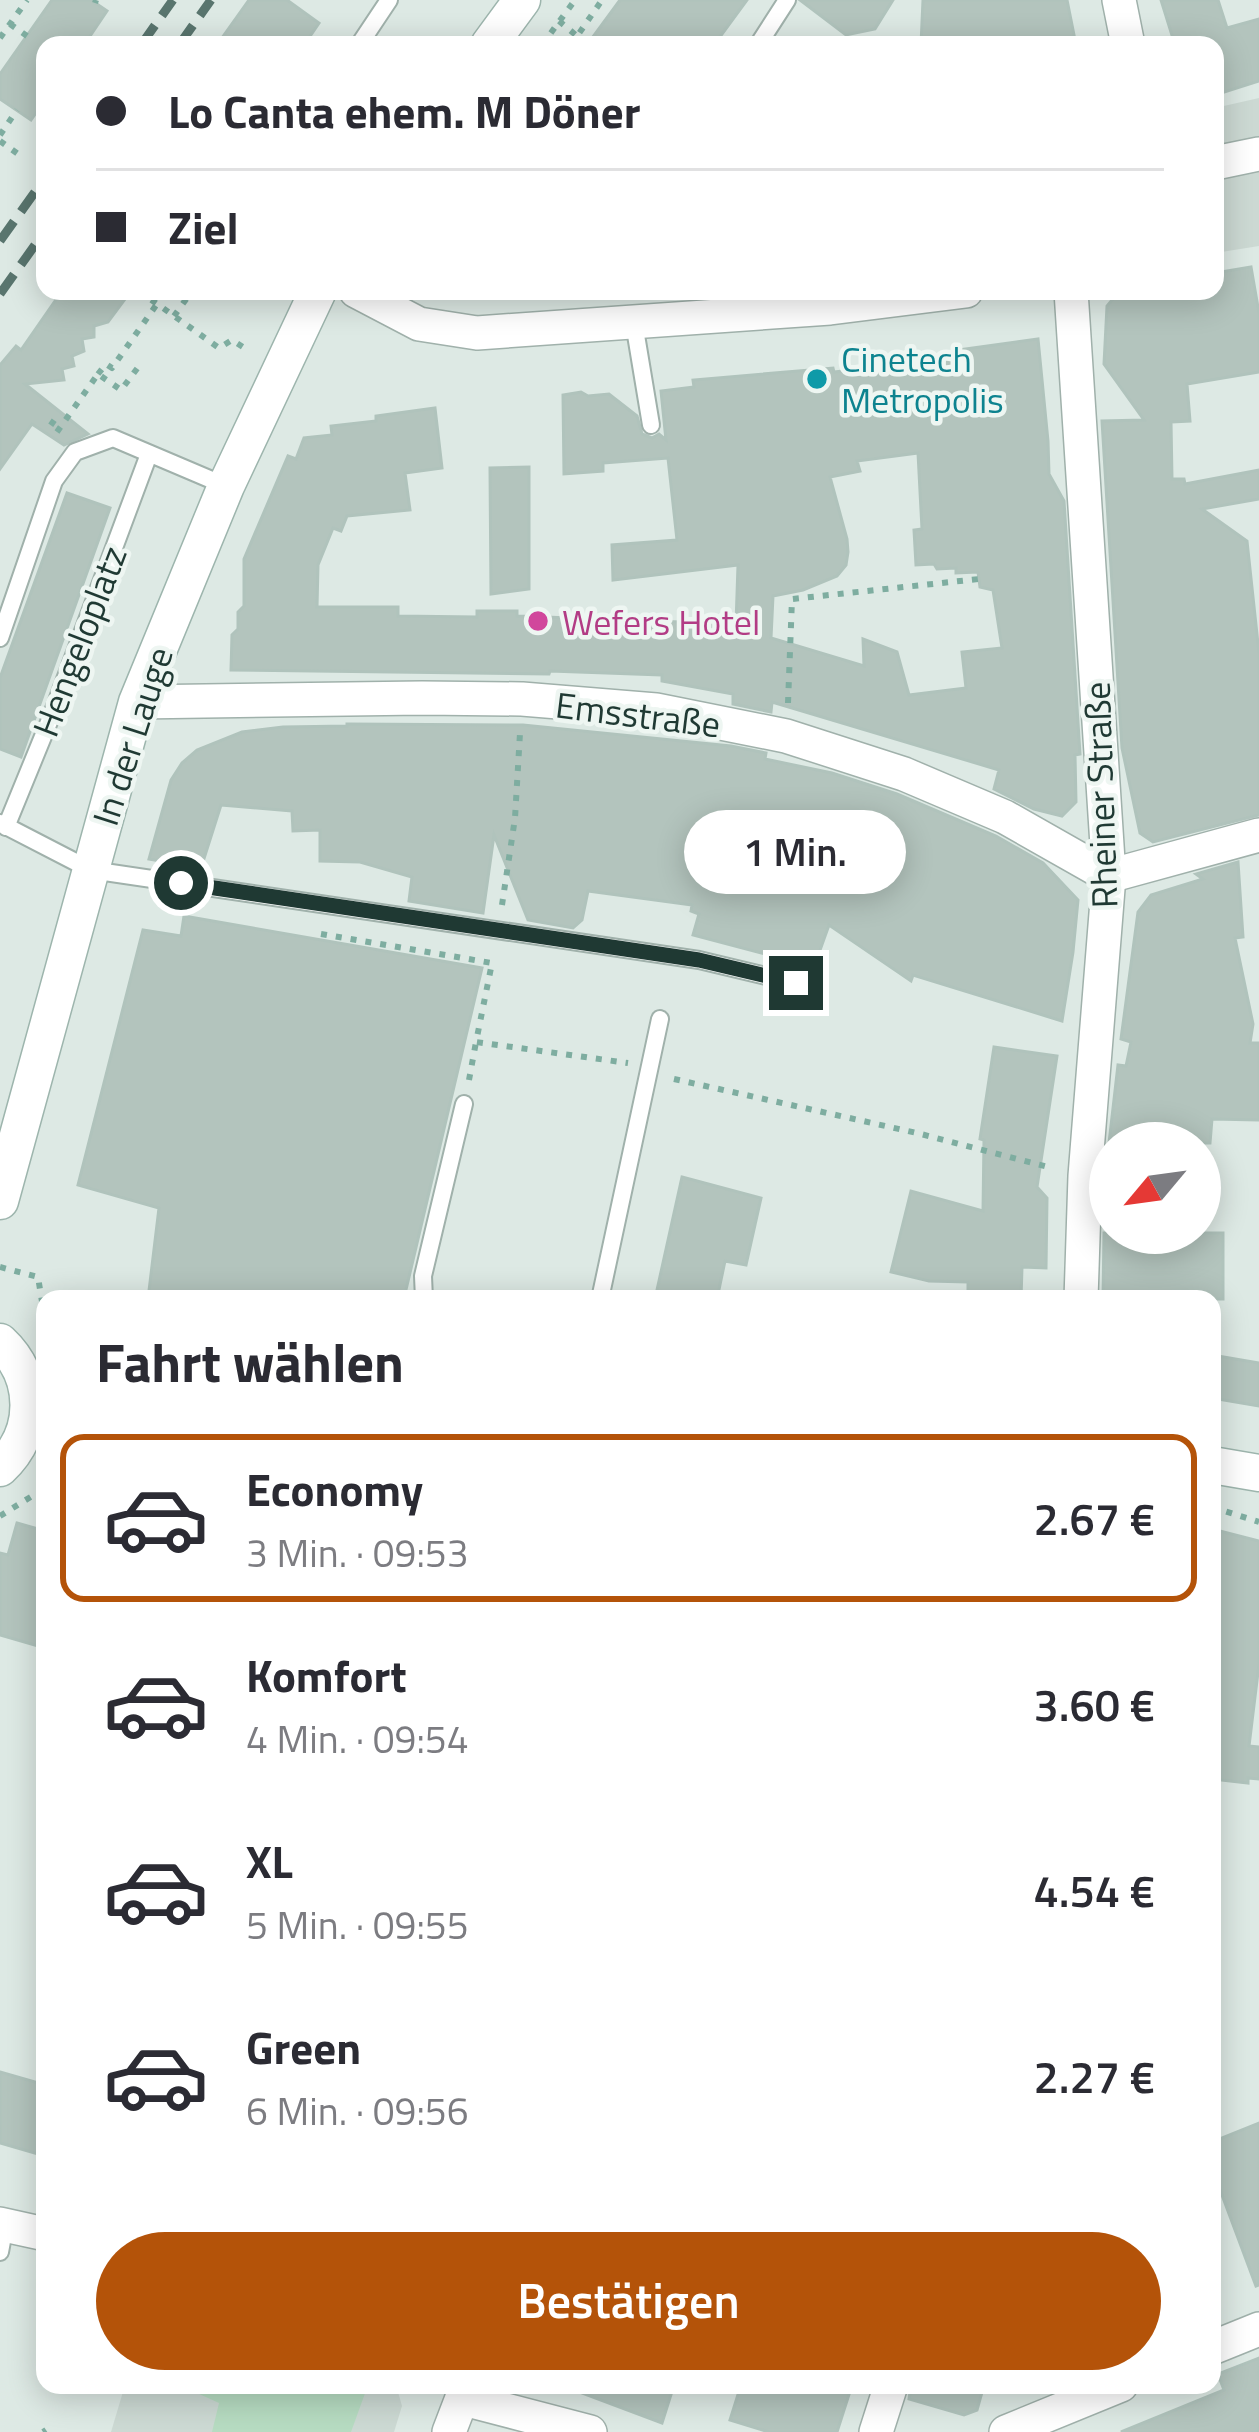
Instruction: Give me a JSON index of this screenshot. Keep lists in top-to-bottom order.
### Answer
{
  "streets": {
    "street": ["Emsstraße", "In der Lauge", "Rheiner Straße"],
    "lane": ["Hengeloplatz"]
  },
  "crossings": [
    ["Hengeloplatz", "In der Lauge"],
    ["Emsstraße", "In der Lauge"],
    ["Emsstraße", "Rheiner Straße"]
  ],
  "places": ["Cinetech Metropolis", "Wefers Hotel"],
  "north": "bottom left",
  "page": {
    "banner": ["Lo Canta ehem. M Döner", "Ziel"],
    "bubble": "1 Min.",
    "heading": "Fahrt wählen",
    "list": [
      {
        "name": "Economy",
        "note": "3 Min. · 09:53",
        "value": "2.67 €"
      },
      {
        "name": "Komfort",
        "note": "4 Min. · 09:54",
        "value": "3.60 €"
      },
      {
        "name": "XL",
        "note": "5 Min. · 09:55",
        "value": "4.54 €"
      },
      {
        "name": "Green",
        "note": "6 Min. · 09:56",
        "value": "2.27 €"
      }
    ],
    "buttons": "Bestätigen"
  }
}
